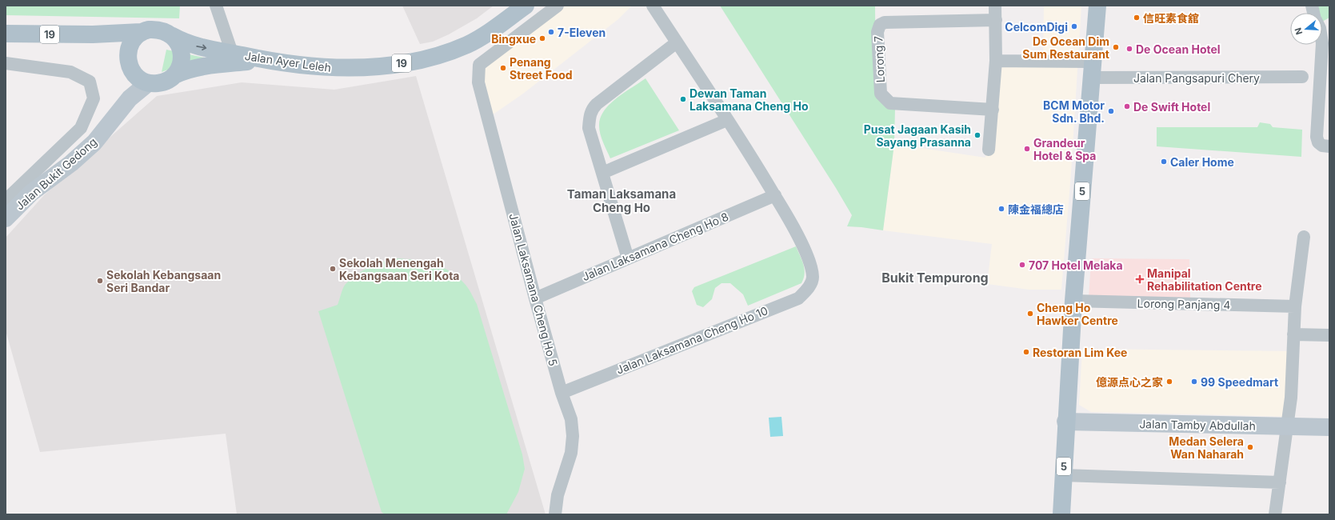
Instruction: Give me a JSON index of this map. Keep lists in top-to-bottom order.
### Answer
{
  "streets": {
    "main road": ["19", "Jalan Ayer Leleh", "5"],
    "street": [
      "Lorong 7",
      "Jalan Pangsapuri Chery",
      "Jalan Bukit Gedong",
      "Jalan Laksamana Cheng Ho 8",
      "Jalan Laksamana Cheng Ho 5",
      "Lorong Panjang 4",
      "Jalan Laksamana Cheng Ho 10",
      "Jalan Tamby Abdullah"
    ]
  },
  "crossings": [
    ["19", "Jalan Ayer Leleh"],
    ["19", "Jalan Bukit Gedong"],
    ["Jalan Ayer Leleh", "Jalan Bukit Gedong"],
    ["Jalan Pangsapuri Chery", "5"],
    ["5", "Lorong Panjang 4"],
    ["5", "Jalan Tamby Abdullah"],
    ["Jalan Laksamana Cheng Ho 8", "Jalan Laksamana Cheng Ho 5"],
    ["Jalan Laksamana Cheng Ho 8", "Jalan Laksamana Cheng Ho 10"],
    ["Jalan Laksamana Cheng Ho 5", "Jalan Laksamana Cheng Ho 10"]
  ],
  "districts": ["Taman Laksamana Cheng Ho", "Bukit Tempurong"],
  "places": {
    "other": [
      "信旺素食舘",
      "CelcomDigi",
      "7-Eleven",
      "Bingxue",
      "De Ocean Dim Sum Restaurant",
      "De Ocean Hotel",
      "Penang Street Food",
      "Dewan Taman Laksamana Cheng Ho",
      "De Swift Hotel",
      "BCM Motor Sdn. Bhd.",
      "Pusat Jagaan Kasih Sayang Prasanna",
      "Grandeur Hotel & Spa",
      "Caler Home",
      "陳金福總店",
      "707 Hotel Melaka",
      "Sekolah Menengah Kebangsaan Seri Kota",
      "Sekolah Kebangsaan Seri Bandar",
      "Cheng Ho Hawker Centre",
      "Restoran Lim Kee",
      "億源点心之家",
      "99 Speedmart",
      "Medan Selera Wan Naharah"
    ],
    "health": ["Manipal Rehabilitation Centre"]
  },
  "north": "left"
}
